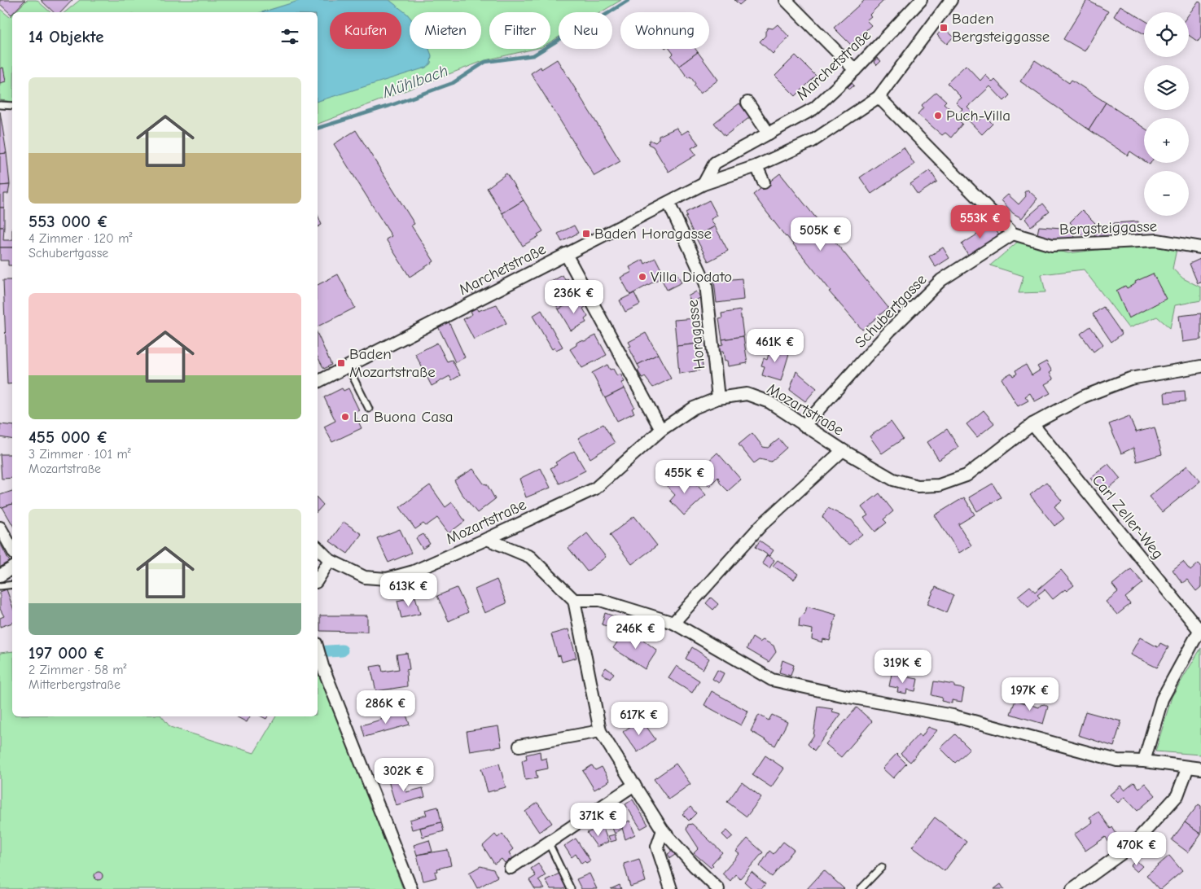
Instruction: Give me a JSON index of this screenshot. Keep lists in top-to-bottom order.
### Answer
{
  "streets": {
    "street": [
      "Marchetstraße",
      "Bergsteiggasse",
      "Schubertgasse",
      "Horagasse",
      "Mozartstraße",
      "Carl Zeller-Weg"
    ]
  },
  "crossings": [
    ["Marchetstraße", "Bergsteiggasse"],
    ["Marchetstraße", "Horagasse"],
    ["Bergsteiggasse", "Schubertgasse"],
    ["Schubertgasse", "Mozartstraße"],
    ["Horagasse", "Mozartstraße"],
    ["Mozartstraße", "Carl Zeller-Weg"]
  ],
  "water": ["Mühlbach"],
  "places": {
    "transit": ["Baden Bergsteiggasse", "Baden Horagasse", "Baden Mozartstraße"],
    "other": ["Puch-Villa", "Villa Diodato", "La Buona Casa"]
  },
  "page": {
    "map_buttons": ["+", "−"],
    "chip": [
      "Kaufen",
      "Mieten",
      "Filter",
      "Neu",
      "Wohnung"
    ],
    "heading": "14 Objekte",
    "list": [
      {
        "name": "553 000 €",
        "note": "4 Zimmer · 120 m² · Schubertgasse"
      },
      {
        "name": "455 000 €",
        "note": "3 Zimmer · 101 m² · Mozartstraße"
      },
      {
        "name": "197 000 €",
        "note": "2 Zimmer · 58 m² · Mitterbergstraße"
      }
    ],
    "price": [
      "553K €",
      "505K €",
      "236K €",
      "461K €",
      "455K €",
      "613K €",
      "246K €",
      "319K €",
      "197K €",
      "286K €",
      "617K €",
      "302K €",
      "371K €",
      "470K €"
    ]
  }
}
